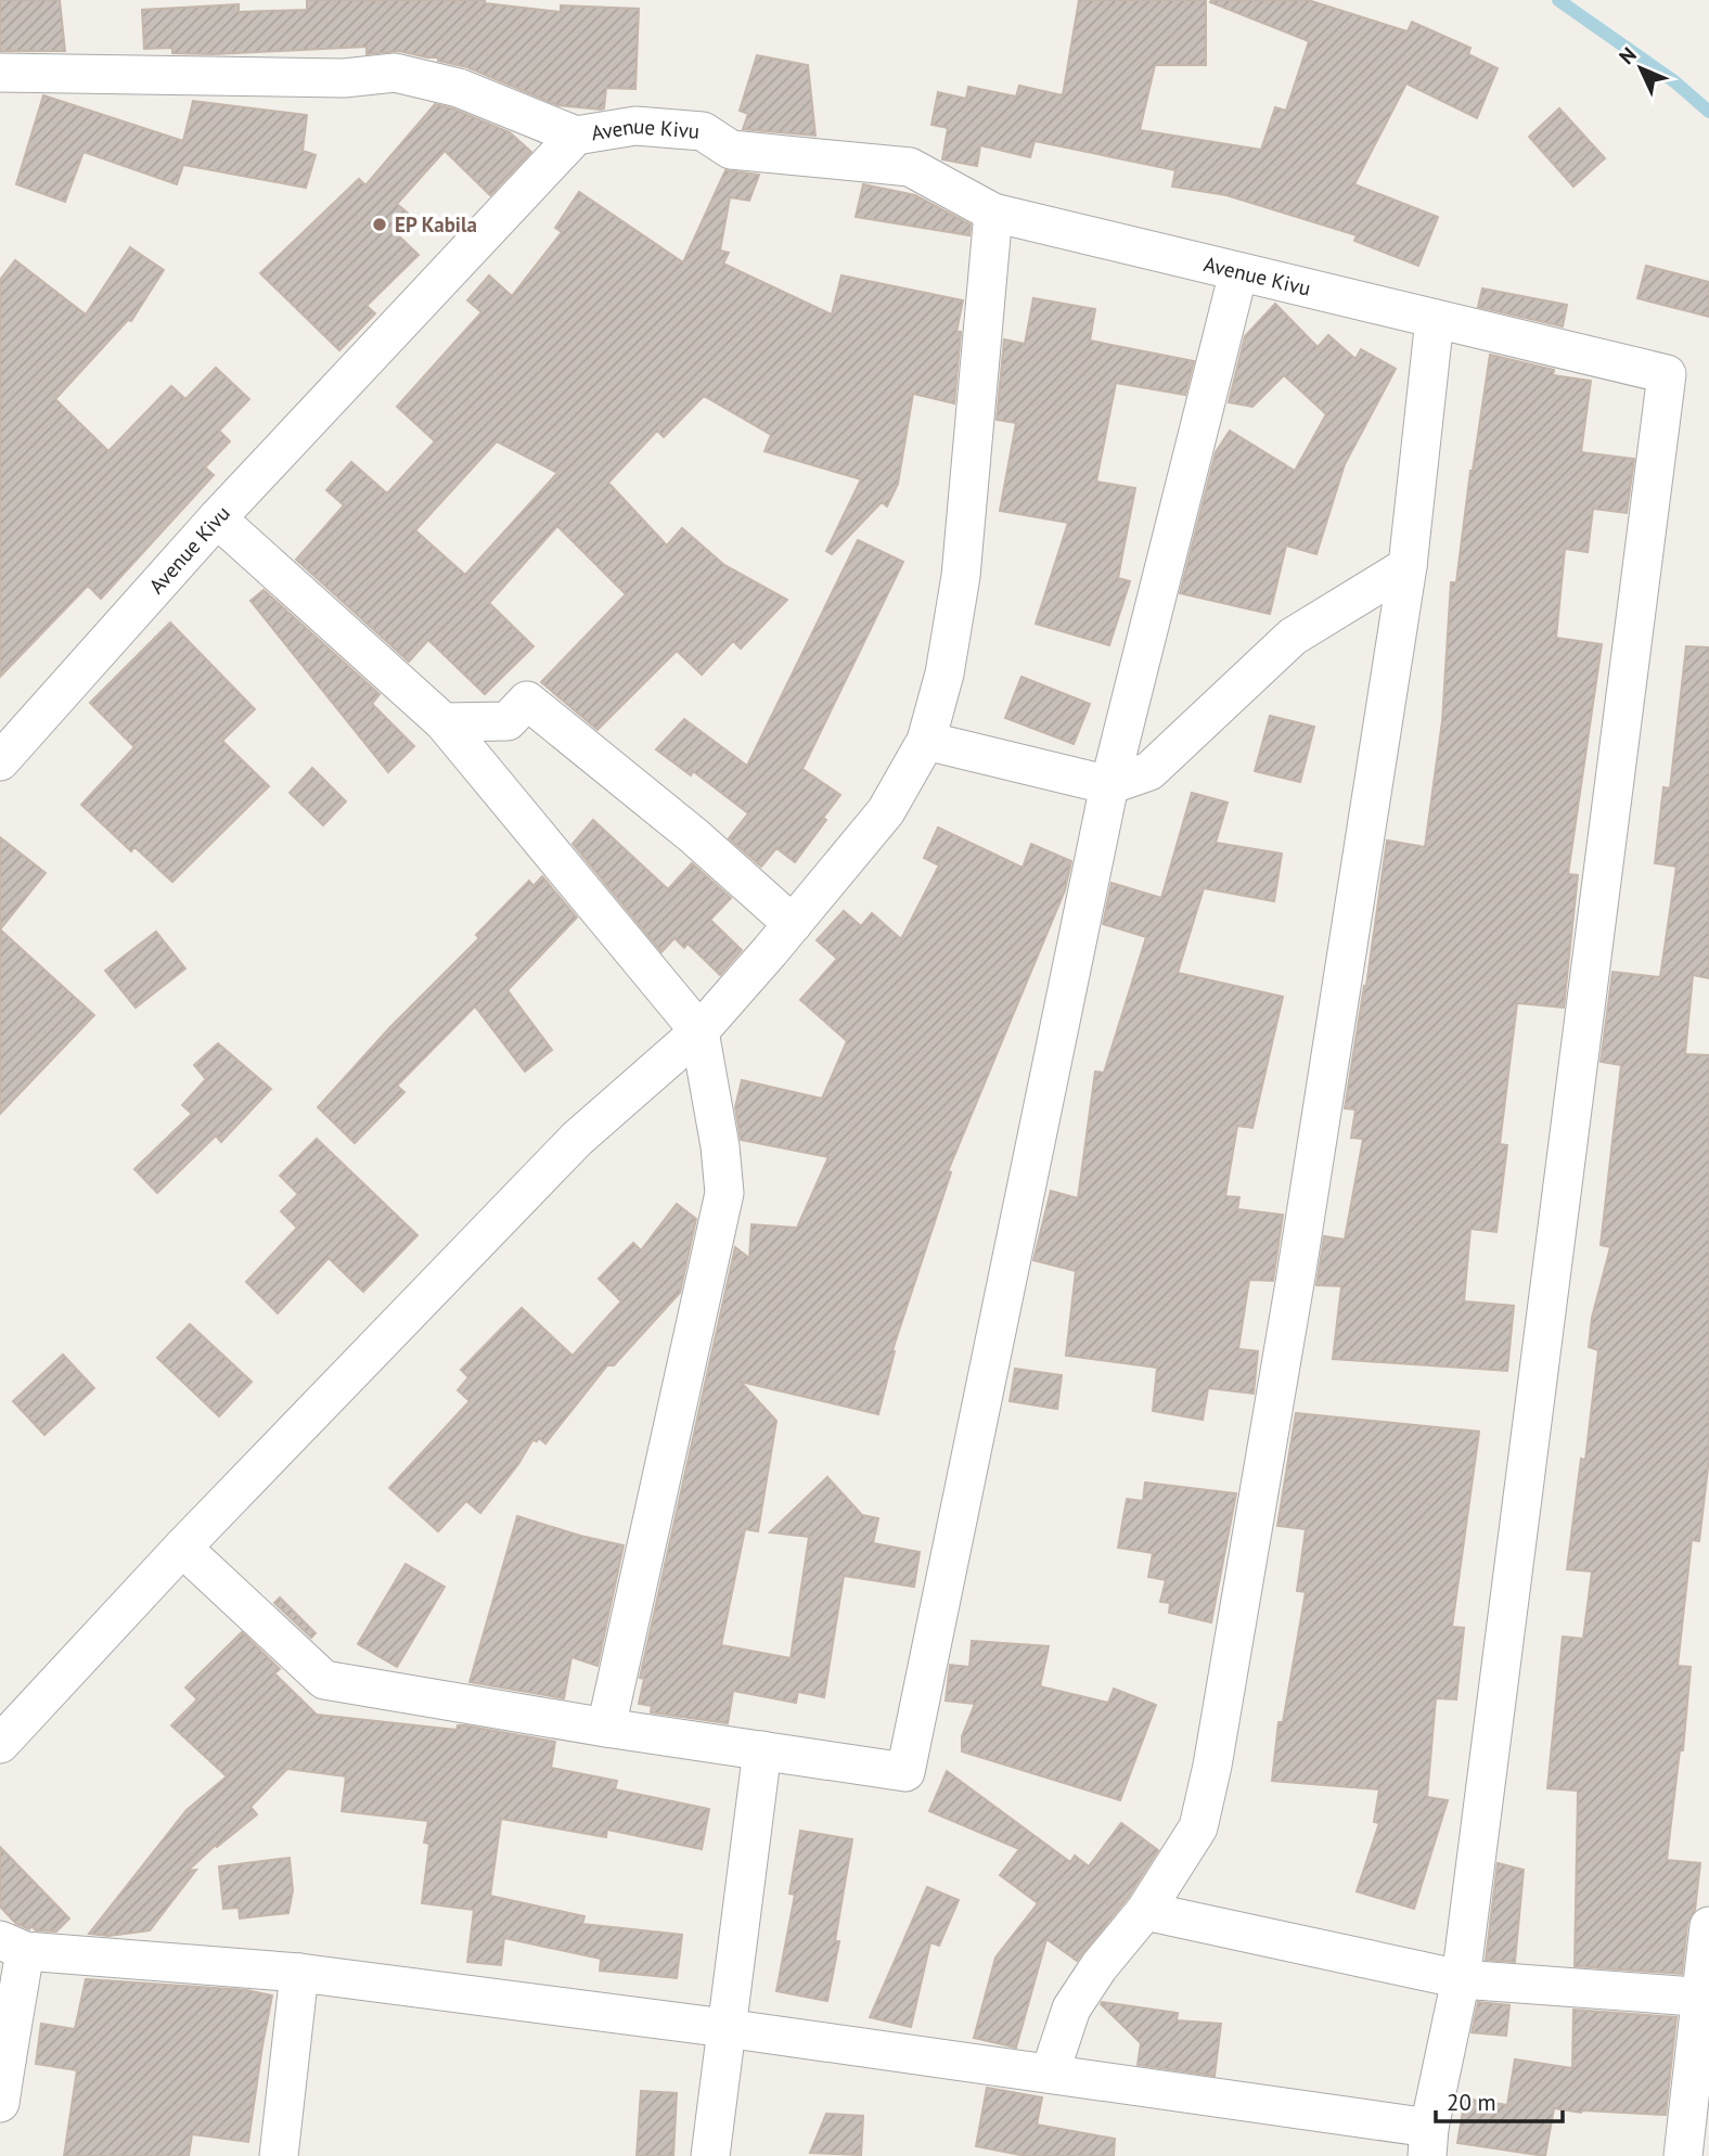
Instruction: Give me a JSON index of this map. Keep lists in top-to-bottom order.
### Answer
{
  "streets": {
    "street": ["Avenue Kivu"]
  },
  "places": ["EP Kabila"],
  "scale_bar": "20 m",
  "north": "top left"
}
